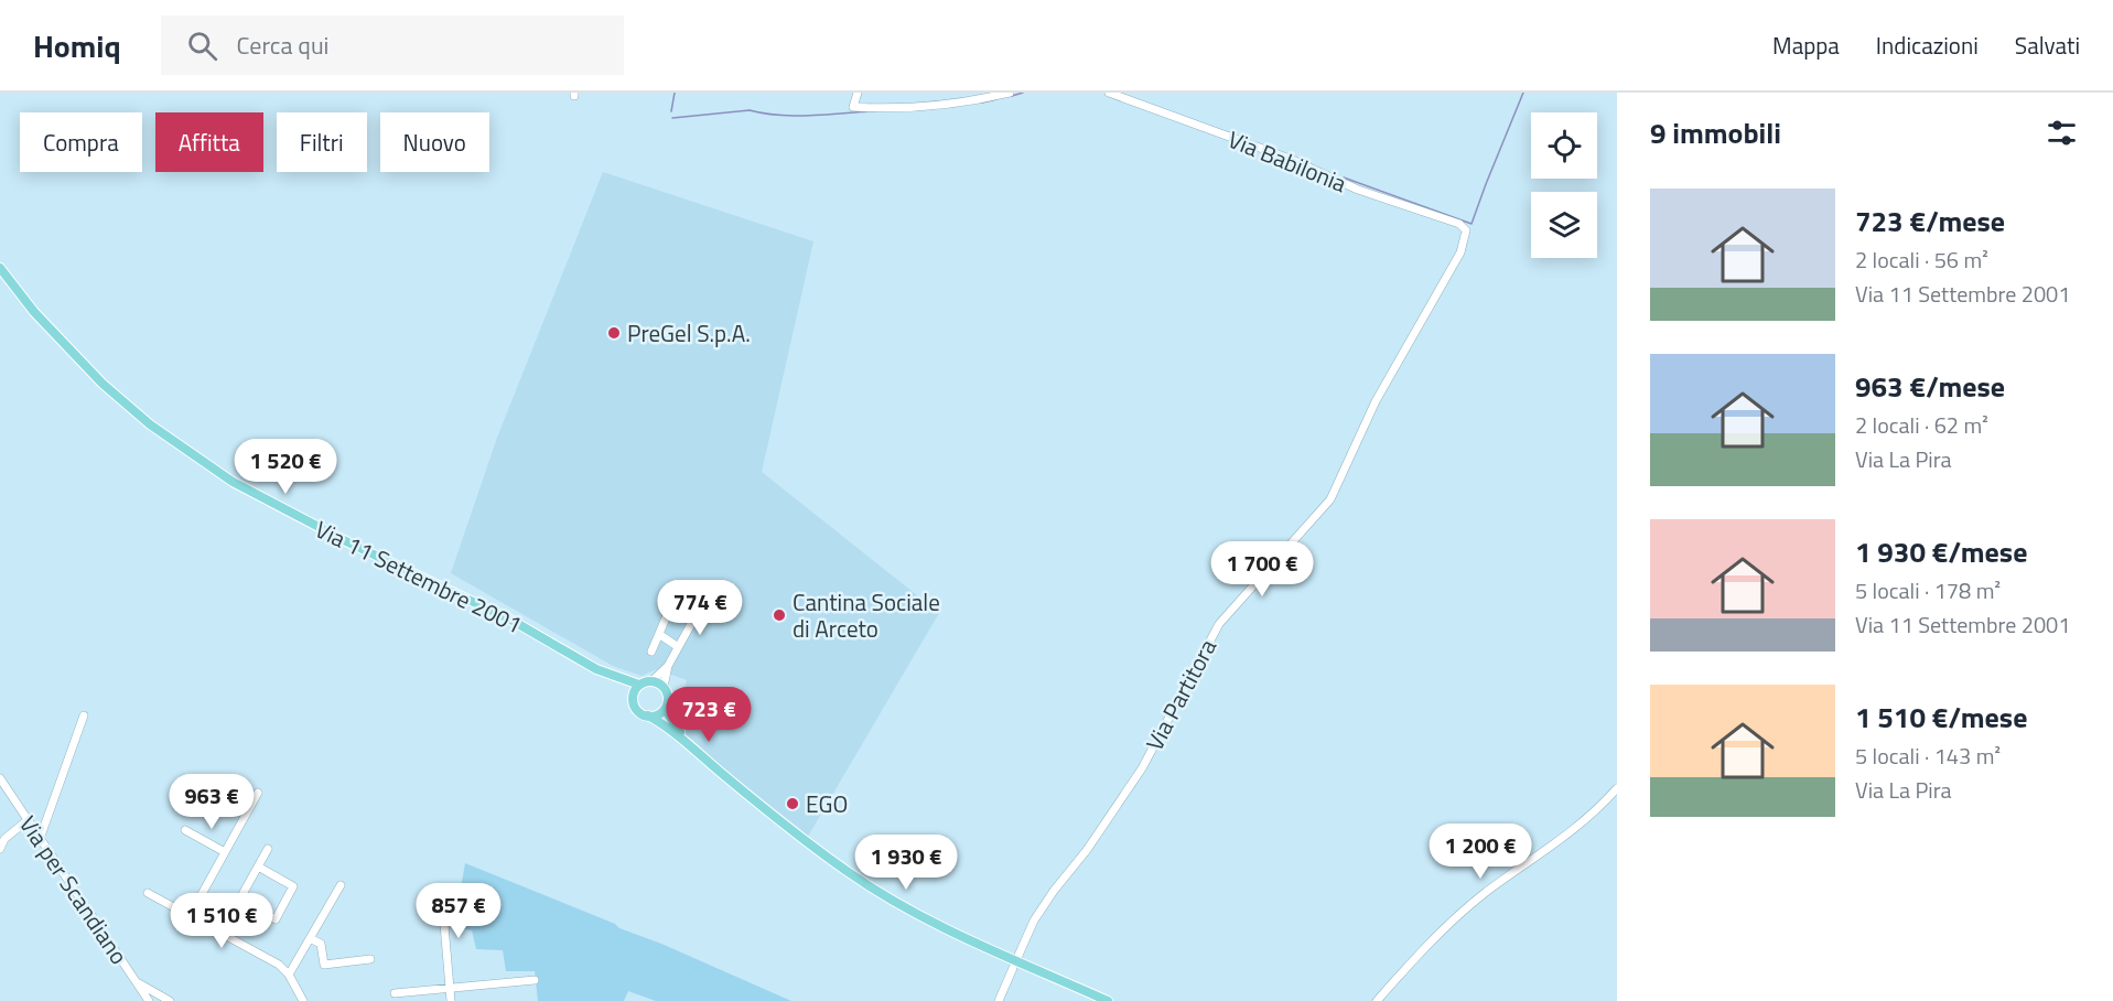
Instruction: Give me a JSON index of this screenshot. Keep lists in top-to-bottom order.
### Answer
{
  "streets": {
    "main road": ["Via 11 Settembre 2001"],
    "street": ["Via Babilonia", "Via Partitora", "Via per Scandiano"]
  },
  "crossings": [
    ["Via Babilonia", "Via Partitora"],
    ["Via 11 Settembre 2001", "Via Partitora"]
  ],
  "places": ["PreGel S.p.A.", "Cantina Sociale di Arceto", "EGO"],
  "page": {
    "header": "Homiq",
    "search": "Cerca qui",
    "nav": ["Mappa", "Indicazioni", "Salvati"],
    "heading": "9 immobili",
    "chip": [
      "Compra",
      "Affitta",
      "Filtri",
      "Nuovo"
    ],
    "list": [
      {
        "name": "723 €/mese",
        "note": "2 locali · 56 m² · Via 11 Settembre 2001"
      },
      {
        "name": "963 €/mese",
        "note": "2 locali · 62 m² · Via La Pira"
      },
      {
        "name": "1 930 €/mese",
        "note": "5 locali · 178 m² · Via 11 Settembre 2001"
      },
      {
        "name": "1 510 €/mese",
        "note": "5 locali · 143 m² · Via La Pira"
      }
    ],
    "price": [
      "1 520 €",
      "1 700 €",
      "774 €",
      "723 €",
      "963 €",
      "1 200 €",
      "1 930 €",
      "857 €",
      "1 510 €"
    ]
  }
}
